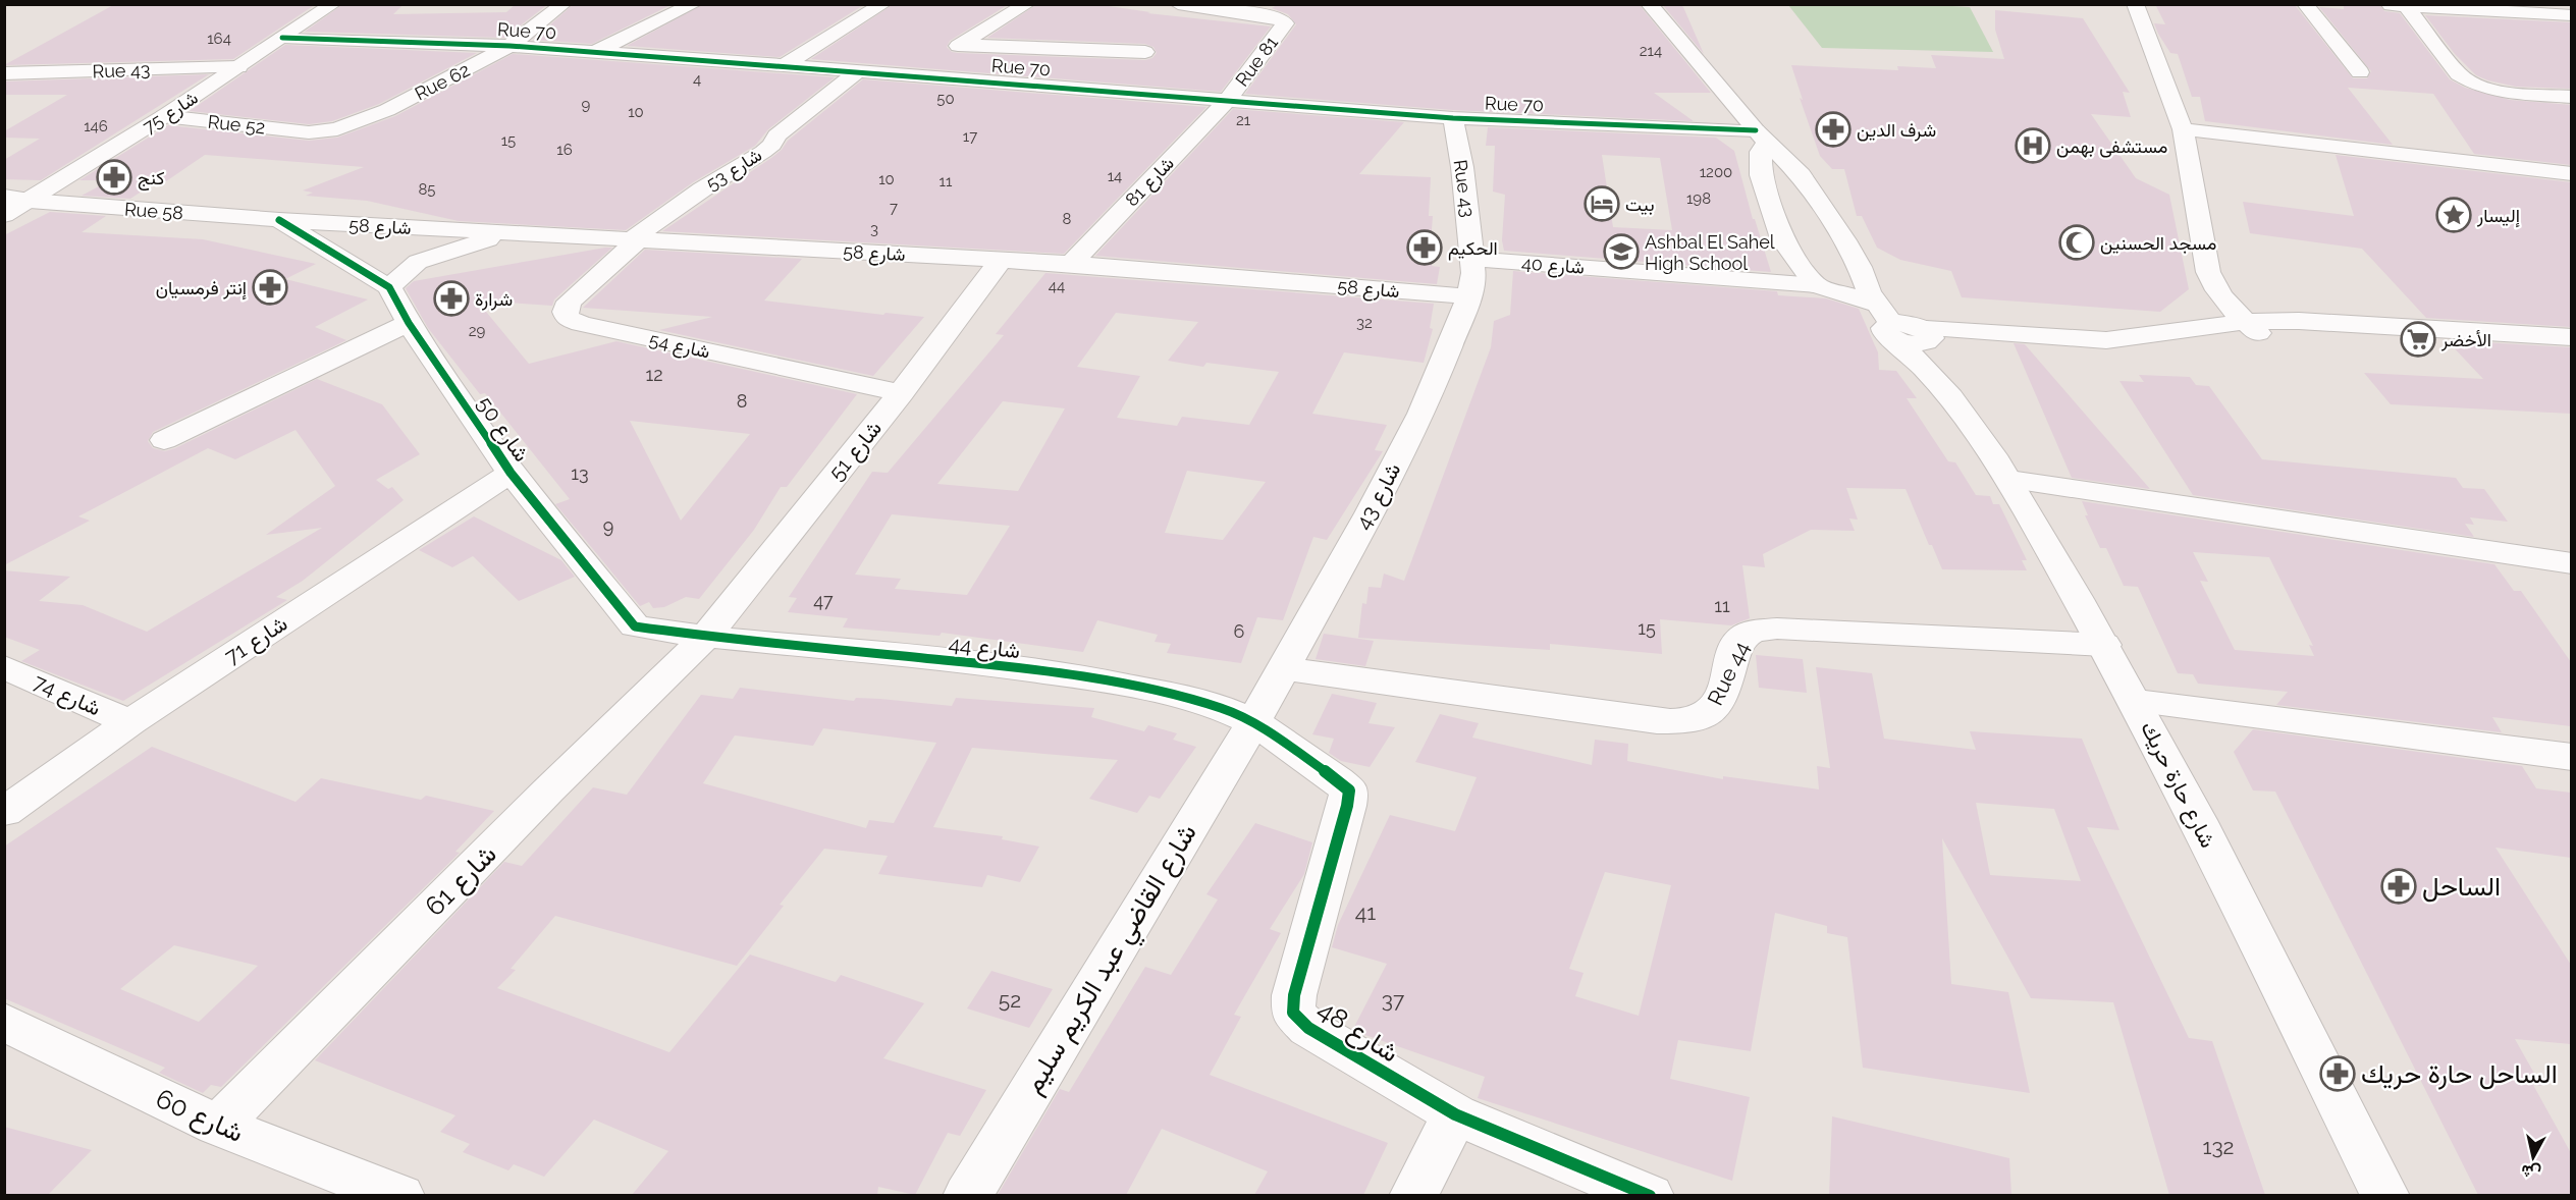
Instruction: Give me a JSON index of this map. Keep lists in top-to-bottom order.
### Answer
{
  "streets": {
    "street": [
      "Rue 70",
      "Rue 81",
      "Rue 43",
      "Rue 62",
      "شارع 75",
      "Rue 52",
      "شارع 53",
      "شارع 81",
      "Rue 58",
      "شارع 58",
      "شارع 40",
      "شارع 54",
      "شارع 50",
      "شارع 51",
      "شارع 43",
      "شارع 71",
      "شارع 44",
      "Rue 44",
      "شارع 74",
      "شارع حارة حريك",
      "شارع 61",
      "شارع القاضي عبد الكريم سليم",
      "شارع 48",
      "شارع 60"
    ]
  },
  "crossings": [
    ["Rue 70", "Rue 81"],
    ["Rue 70", "Rue 43"],
    ["Rue 70", "Rue 62"],
    ["Rue 70", "شارع 75"],
    ["Rue 70", "شارع 53"],
    ["Rue 70", "شارع 81"],
    ["Rue 70", "شارع حارة حريك"],
    ["Rue 81", "شارع 81"],
    ["Rue 43", "شارع 75"],
    ["Rue 43", "شارع 40"],
    ["Rue 43", "شارع 43"],
    ["Rue 62", "Rue 52"],
    ["شارع 75", "Rue 52"],
    ["شارع 75", "Rue 58"],
    ["شارع 53", "شارع 58"],
    ["شارع 53", "شارع 54"],
    ["شارع 81", "شارع 58"],
    ["Rue 58", "شارع 58"],
    ["شارع 58", "شارع 54"],
    ["شارع 58", "شارع 51"],
    ["شارع 58", "شارع 43"],
    ["شارع 40", "شارع 43"],
    ["شارع 40", "شارع حارة حريك"],
    ["شارع 54", "شارع 51"],
    ["شارع 50", "شارع 51"],
    ["شارع 50", "شارع 71"],
    ["شارع 50", "شارع 44"],
    ["شارع 50", "شارع 61"],
    ["شارع 51", "شارع 44"],
    ["شارع 51", "شارع 61"],
    ["شارع 43", "شارع 44"],
    ["شارع 43", "Rue 44"],
    ["شارع 43", "شارع القاضي عبد الكريم سليم"],
    ["شارع 43", "شارع 48"],
    ["شارع 71", "شارع 74"],
    ["شارع 44", "شارع 61"],
    ["شارع 44", "شارع القاضي عبد الكريم سليم"],
    ["شارع 44", "شارع 48"],
    ["Rue 44", "شارع حارة حريك"],
    ["شارع 61", "شارع 60"],
    ["شارع القاضي عبد الكريم سليم", "شارع 48"]
  ],
  "places": {
    "pharmacy": [
      "شرف الدين",
      "كنج",
      "الحكيم",
      "إنتر فرمسيان",
      "شرارة",
      "الساحل",
      "الساحل حارة حريك"
    ],
    "hospital": ["مستشفى بهمن"],
    "hotel": ["بيت"],
    "place": ["إليسار"],
    "mosque": ["مسجد الحسنين"],
    "school or university": ["Ashbal El Sahel High School"],
    "supermarket": ["الأخضر"]
  },
  "house_numbers": [
    "164",
    "214",
    "4",
    "50",
    "9",
    "10",
    "21",
    "146",
    "17",
    "15",
    "16",
    "1200",
    "14",
    "10",
    "11",
    "85",
    "198",
    "7",
    "8",
    "3",
    "44",
    "32",
    "29",
    "12",
    "8",
    "13",
    "9",
    "47",
    "11",
    "15",
    "6",
    "41",
    "52",
    "37",
    "132"
  ],
  "north": "bottom"
}
